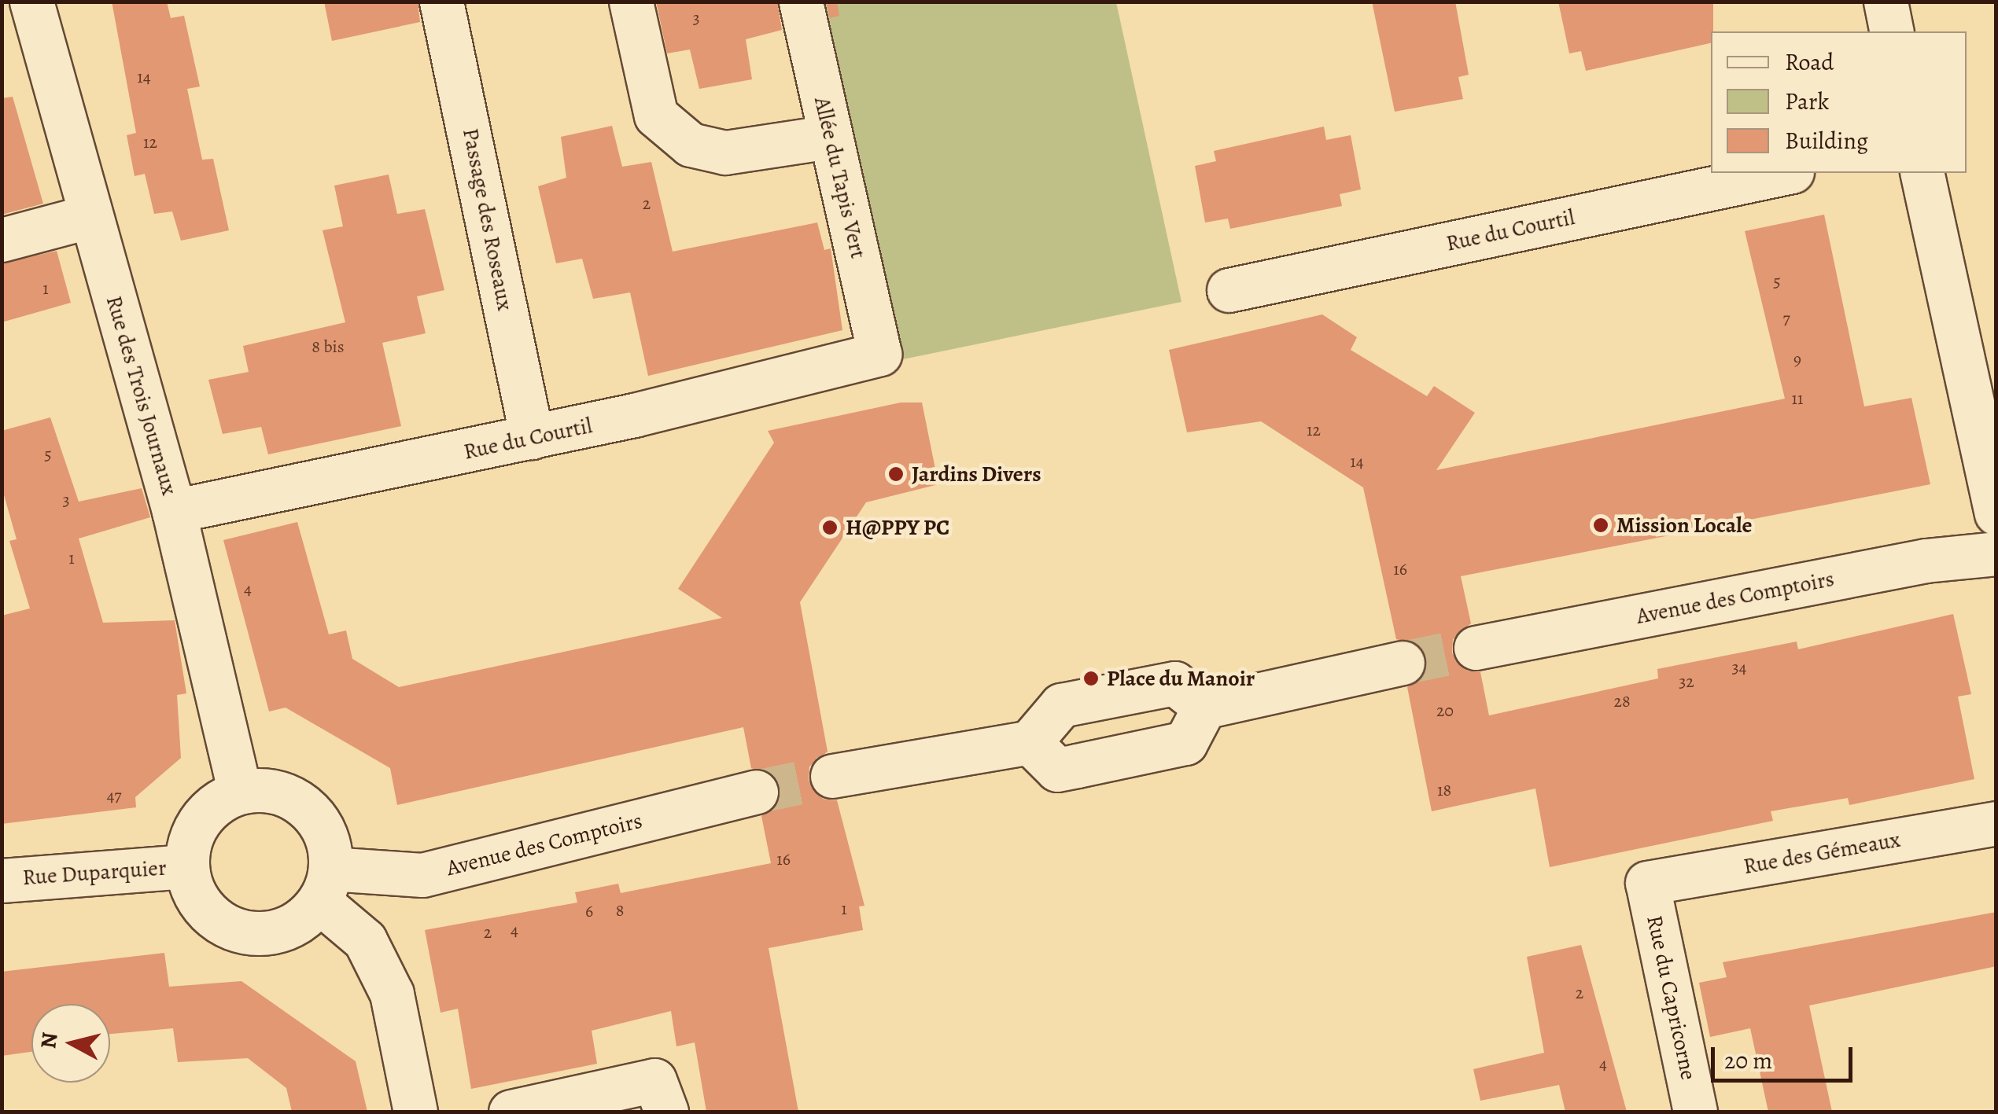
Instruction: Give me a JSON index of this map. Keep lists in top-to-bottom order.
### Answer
{
  "streets": {
    "street": [
      "Allée du Tapis Vert",
      "Passage des Roseaux",
      "Rue du Courtil",
      "Rue des Trois Journaux",
      "Avenue des Comptoirs",
      "Rue des Gémeaux",
      "Rue Duparquier",
      "Rue du Capricorne"
    ]
  },
  "crossings": [
    ["Allée du Tapis Vert", "Rue du Courtil"],
    ["Passage des Roseaux", "Rue du Courtil"],
    ["Rue du Courtil", "Rue des Trois Journaux"],
    ["Rue des Trois Journaux", "Avenue des Comptoirs"],
    ["Rue des Trois Journaux", "Rue Duparquier"],
    ["Avenue des Comptoirs", "Rue Duparquier"],
    ["Rue des Gémeaux", "Rue du Capricorne"]
  ],
  "places": [
    "Jardins Divers",
    "Mission Locale",
    "H@PPY PC",
    "Place du Manoir"
  ],
  "house_numbers": [
    "3",
    "14",
    "12",
    "2",
    "5",
    "1",
    "7",
    "8 bis",
    "9",
    "11",
    "12",
    "5",
    "14",
    "3",
    "1",
    "16",
    "4",
    "34",
    "32",
    "28",
    "20",
    "18",
    "47",
    "16",
    "1",
    "8",
    "6",
    "4",
    "2",
    "2",
    "4"
  ],
  "legend": ["Road", "Park", "Building"],
  "scale_bar": "20 m",
  "north": "left"
}
